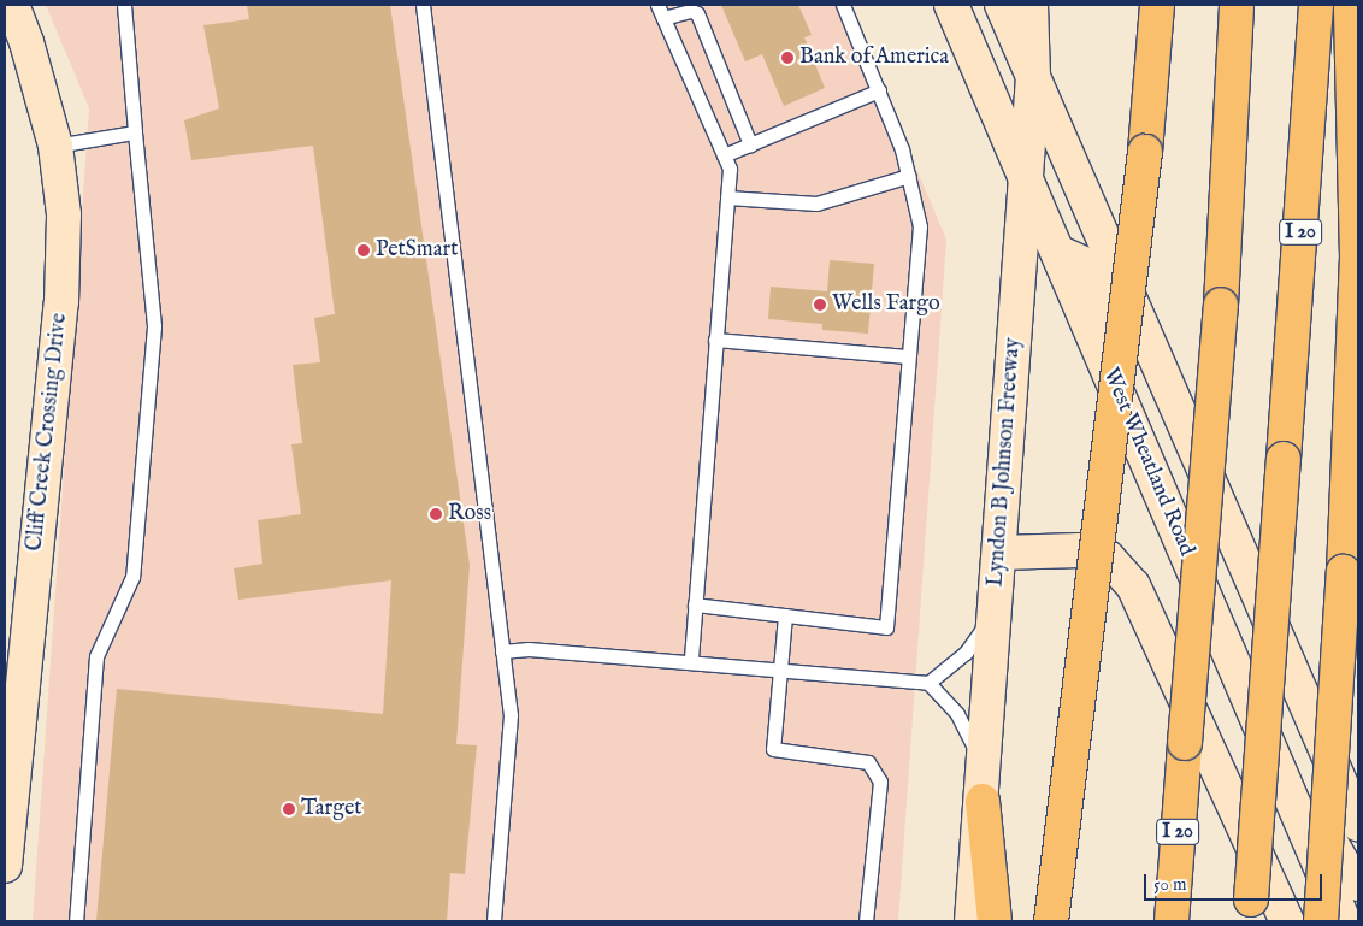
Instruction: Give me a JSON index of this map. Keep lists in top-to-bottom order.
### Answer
{
  "streets": {
    "highway": ["I 20"],
    "main road": ["Cliff Creek Crossing Drive", "Lyndon B Johnson Freeway", "West Wheatland Road"]
  },
  "crossings": [
    ["Lyndon B Johnson Freeway", "West Wheatland Road"]
  ],
  "places": [
    "Bank of America",
    "PetSmart",
    "Wells Fargo",
    "Ross",
    "Target"
  ],
  "scale_bar": "50 m"
}
